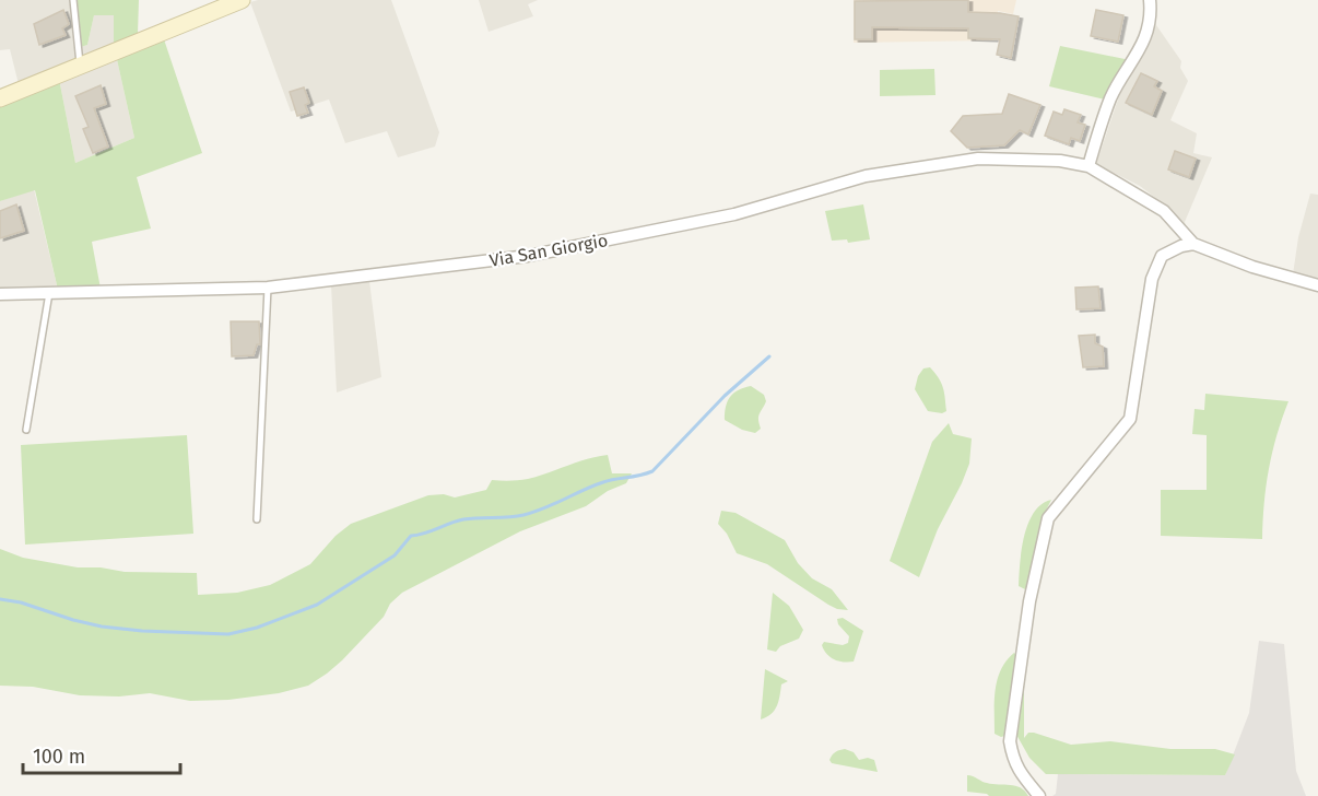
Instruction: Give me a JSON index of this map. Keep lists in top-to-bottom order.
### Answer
{
  "streets": {
    "street": ["Via San Giorgio"]
  },
  "scale_bar": "100 m"
}
